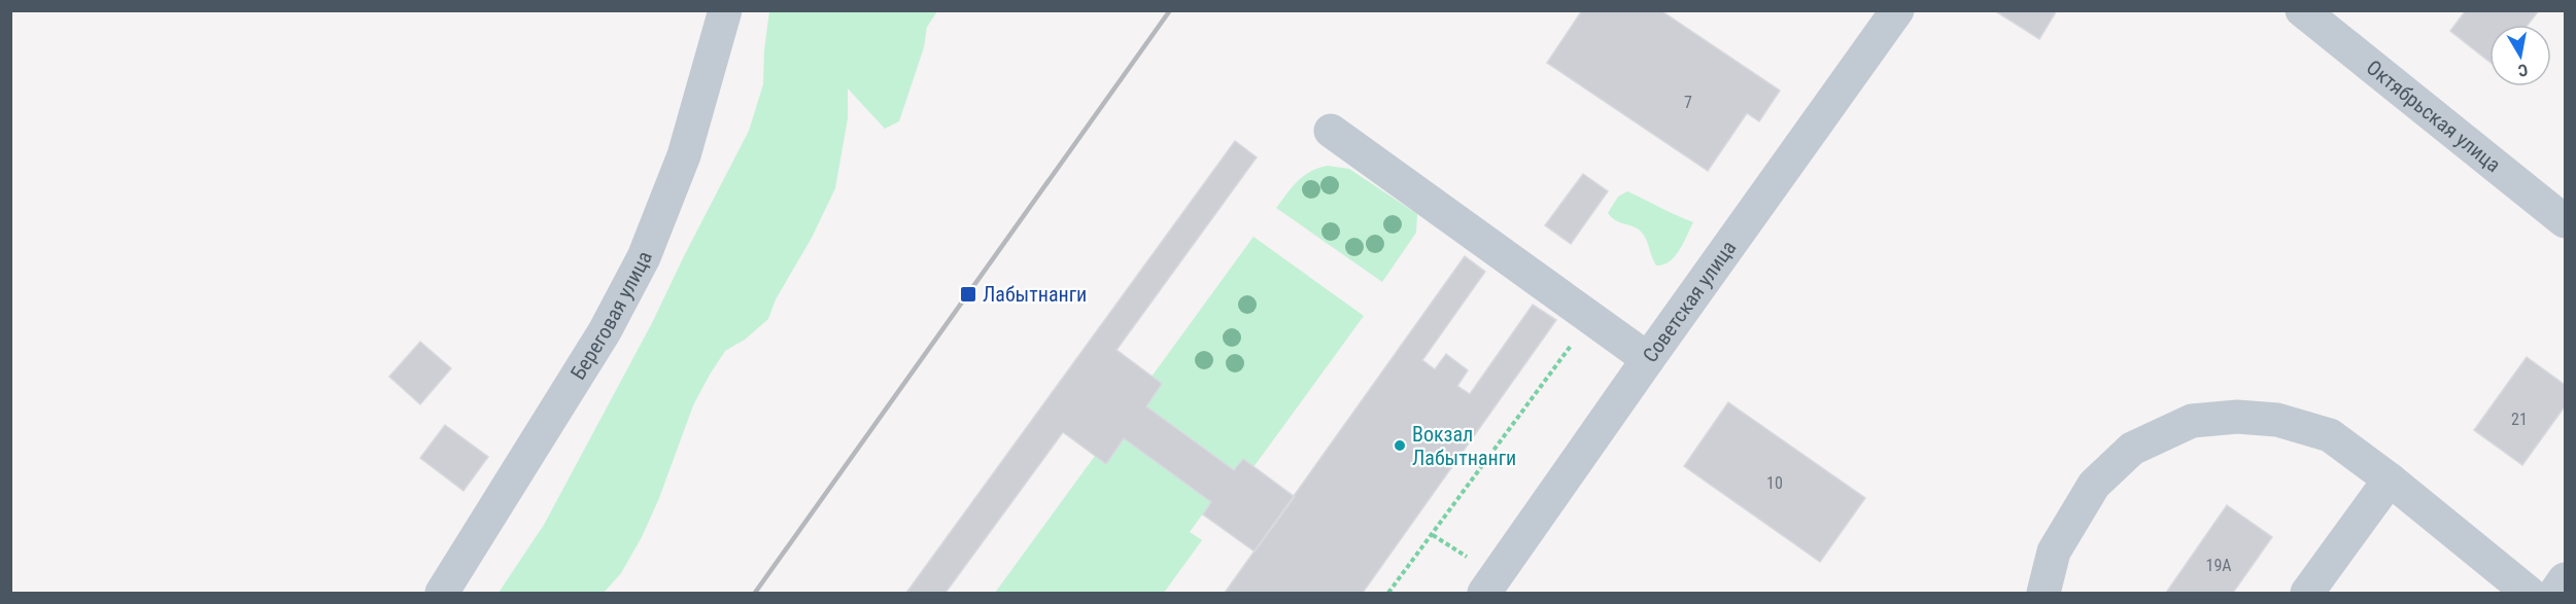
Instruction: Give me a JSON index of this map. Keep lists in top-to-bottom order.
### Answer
{
  "streets": {
    "street": ["Октябрьская улица", "Советская улица", "Береговая улица"]
  },
  "places": {
    "transit": ["Лабытнанги"],
    "other": ["Вокзал Лабытнанги"]
  },
  "house_numbers": [
    "7",
    "21",
    "10",
    "19А"
  ],
  "north": "bottom"
}
